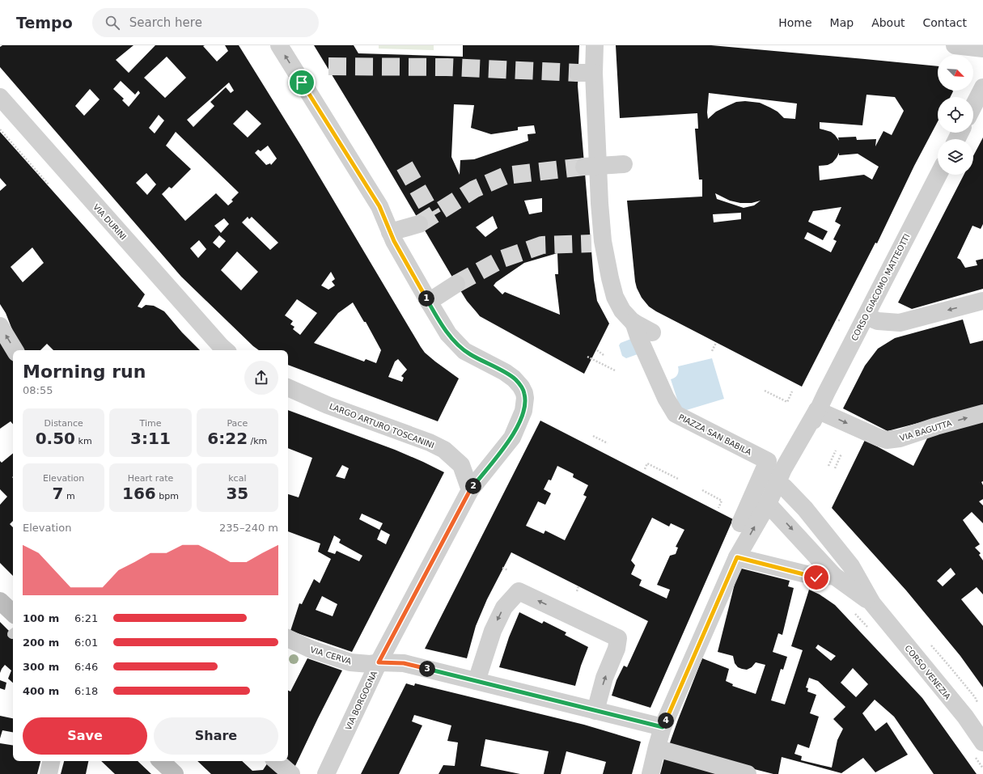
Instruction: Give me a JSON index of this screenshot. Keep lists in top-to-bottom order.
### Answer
{
  "streets": {
    "street": [
      "VIA DURINI",
      "CORSO GIACOMO MATTEOTTI",
      "LARGO ARTURO TOSCANINI",
      "VIA BAGUTTA",
      "PIAZZA SAN BABILA",
      "VIA CERVA",
      "CORSO VENEZIA",
      "VIA BORGOGNA"
    ]
  },
  "crossings": [
    ["CORSO GIACOMO MATTEOTTI", "VIA BAGUTTA"],
    ["LARGO ARTURO TOSCANINI", "VIA BORGOGNA"],
    ["VIA CERVA", "VIA BORGOGNA"]
  ],
  "north": "bottom right",
  "page": {
    "header": "Tempo",
    "search": "Search here",
    "nav": [
      "Home",
      "Map",
      "About",
      "Contact"
    ],
    "pins": [
      "1",
      "2",
      "3",
      "4"
    ],
    "heading": ["Morning run", "08:55"],
    "stats": [
      ["Distance", "0.50 km"],
      ["Time", "3:11"],
      ["Pace", "6:22 /km"],
      ["Elevation", "7 m"],
      ["Heart rate", "166 bpm"],
      ["kcal", "35"]
    ],
    "chart": ["Elevation", "235–240 m"],
    "list": [
      {
        "name": "100 m",
        "note": "6:21"
      },
      {
        "name": "200 m",
        "note": "6:01"
      },
      {
        "name": "300 m",
        "note": "6:46"
      },
      {
        "name": "400 m",
        "note": "6:18"
      }
    ],
    "buttons": ["Save", "Share"]
  }
}
